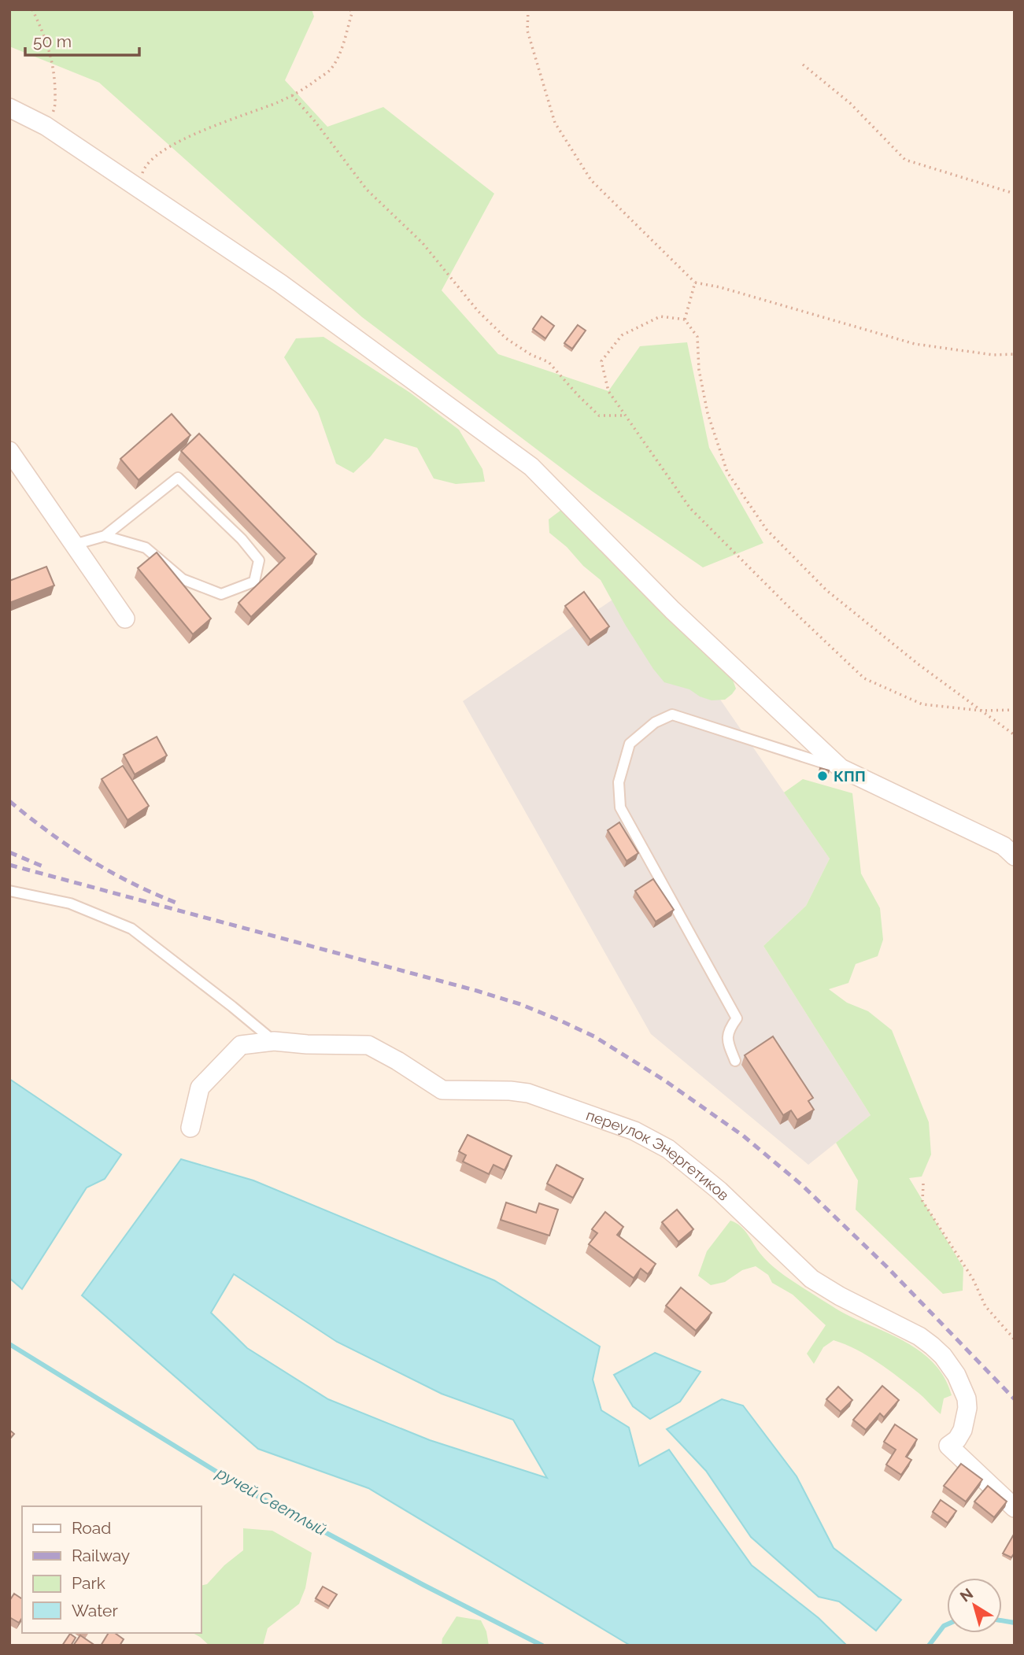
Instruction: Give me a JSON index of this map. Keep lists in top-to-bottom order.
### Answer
{
  "streets": {
    "street": ["переулок Энергетиков"]
  },
  "water": ["ручей Светлый"],
  "places": ["КПП"],
  "legend": [
    "Road",
    "Railway",
    "Park",
    "Water"
  ],
  "scale_bar": "50 m",
  "north": "top left"
}
